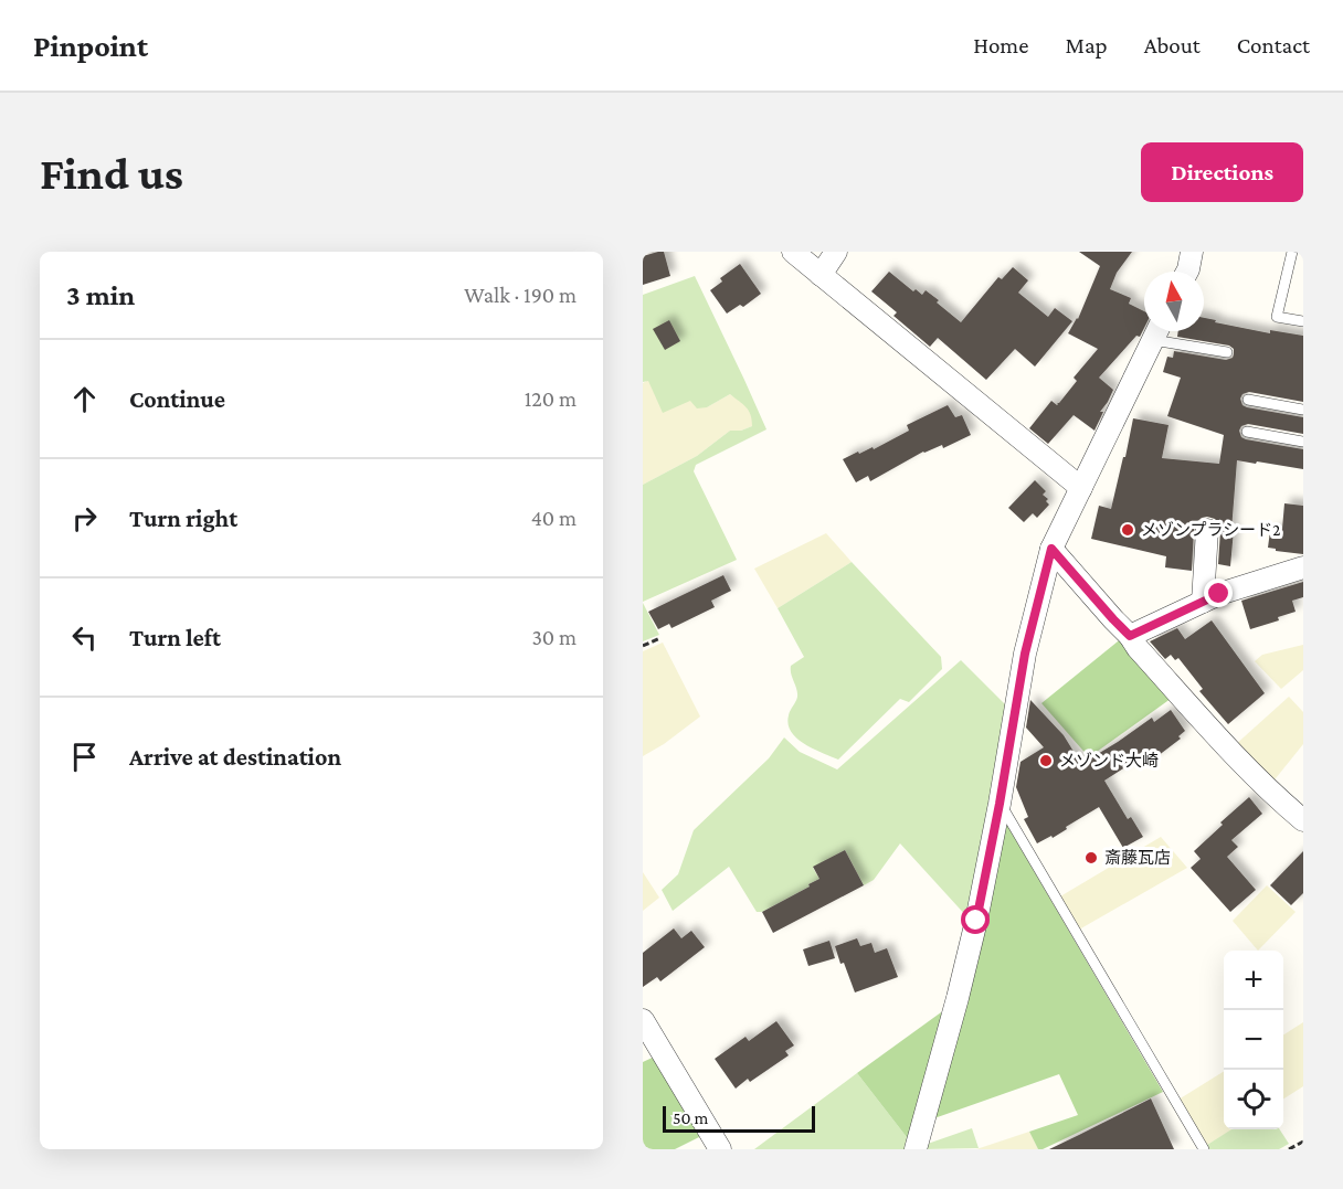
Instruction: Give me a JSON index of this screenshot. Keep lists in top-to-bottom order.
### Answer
{
  "places": ["メゾンプラシード2", "メゾンド大崎", "斎藤瓦店"],
  "scale_bar": "50 m",
  "north": "top",
  "page": {
    "header": "Pinpoint",
    "nav": [
      "Home",
      "Map",
      "About",
      "Contact"
    ],
    "buttons": "Directions",
    "title": "Find us",
    "heading": ["3 min", "Walk · 190 m"],
    "list": [
      ["Continue", "120 m"],
      ["Turn right", "40 m"],
      ["Turn left", "30 m"],
      "Arrive at destination"
    ],
    "map_buttons": ["+", "−"],
    "scale": "50 m"
  }
}
